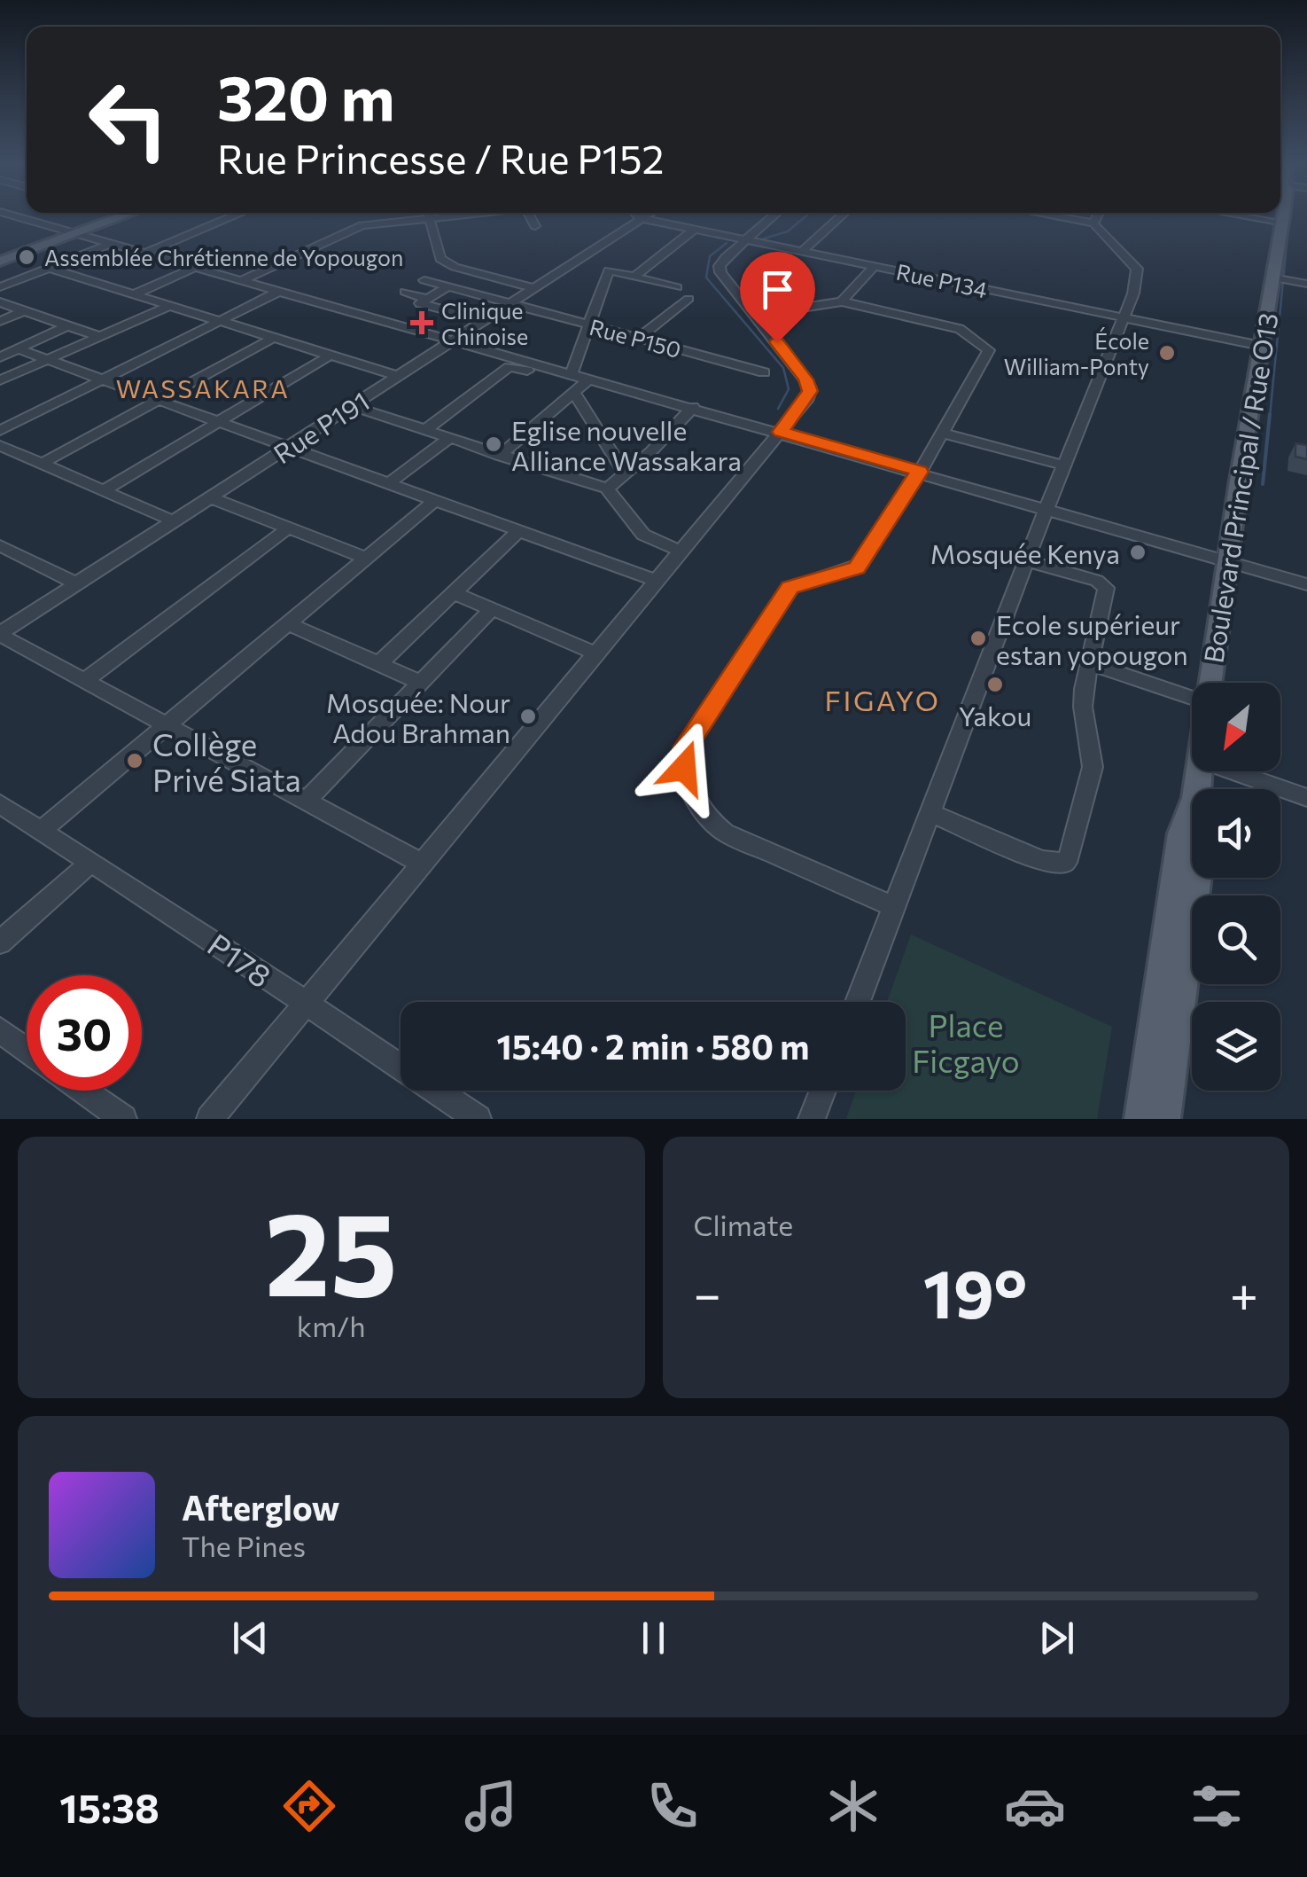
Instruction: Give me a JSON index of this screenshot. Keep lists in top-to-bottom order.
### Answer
{
  "streets": {
    "main road": ["Boulevard Principal / Rue O13"],
    "street": [
      "Rue P134",
      "Rue P150",
      "Rue P191",
      "P178"
    ]
  },
  "crossings": [
    ["Rue P134", "Rue P191"],
    ["Rue P134", "Boulevard Principal / Rue O13"],
    ["Rue P150", "Rue P191"]
  ],
  "districts": ["WASSAKARA", "FIGAYO"],
  "parks": ["Place Ficgayo"],
  "places": {
    "other": [
      "Assemblée Chrétienne de Yopougon",
      "École William-Ponty",
      "Eglise nouvelle Alliance Wassakara",
      "Mosquée Kenya",
      "Ecole supérieur estan yopougon",
      "Yakou",
      "Mosquée: Nour Adou Brahman",
      "Collège Privé Siata"
    ],
    "health": ["Clinique Chinoise"]
  },
  "north": "bottom left",
  "page": {
    "turn": ["320 m", "Rue Princesse / Rue P152"],
    "limit": "30",
    "trip": "15:40 · 2 min · 580 m",
    "tile": [
      ["25", "km/h"],
      "Climate"
    ],
    "heat": ["−", "19°", "+"],
    "song": ["Afterglow", "The Pines"],
    "tabs": "15:38"
  }
}
